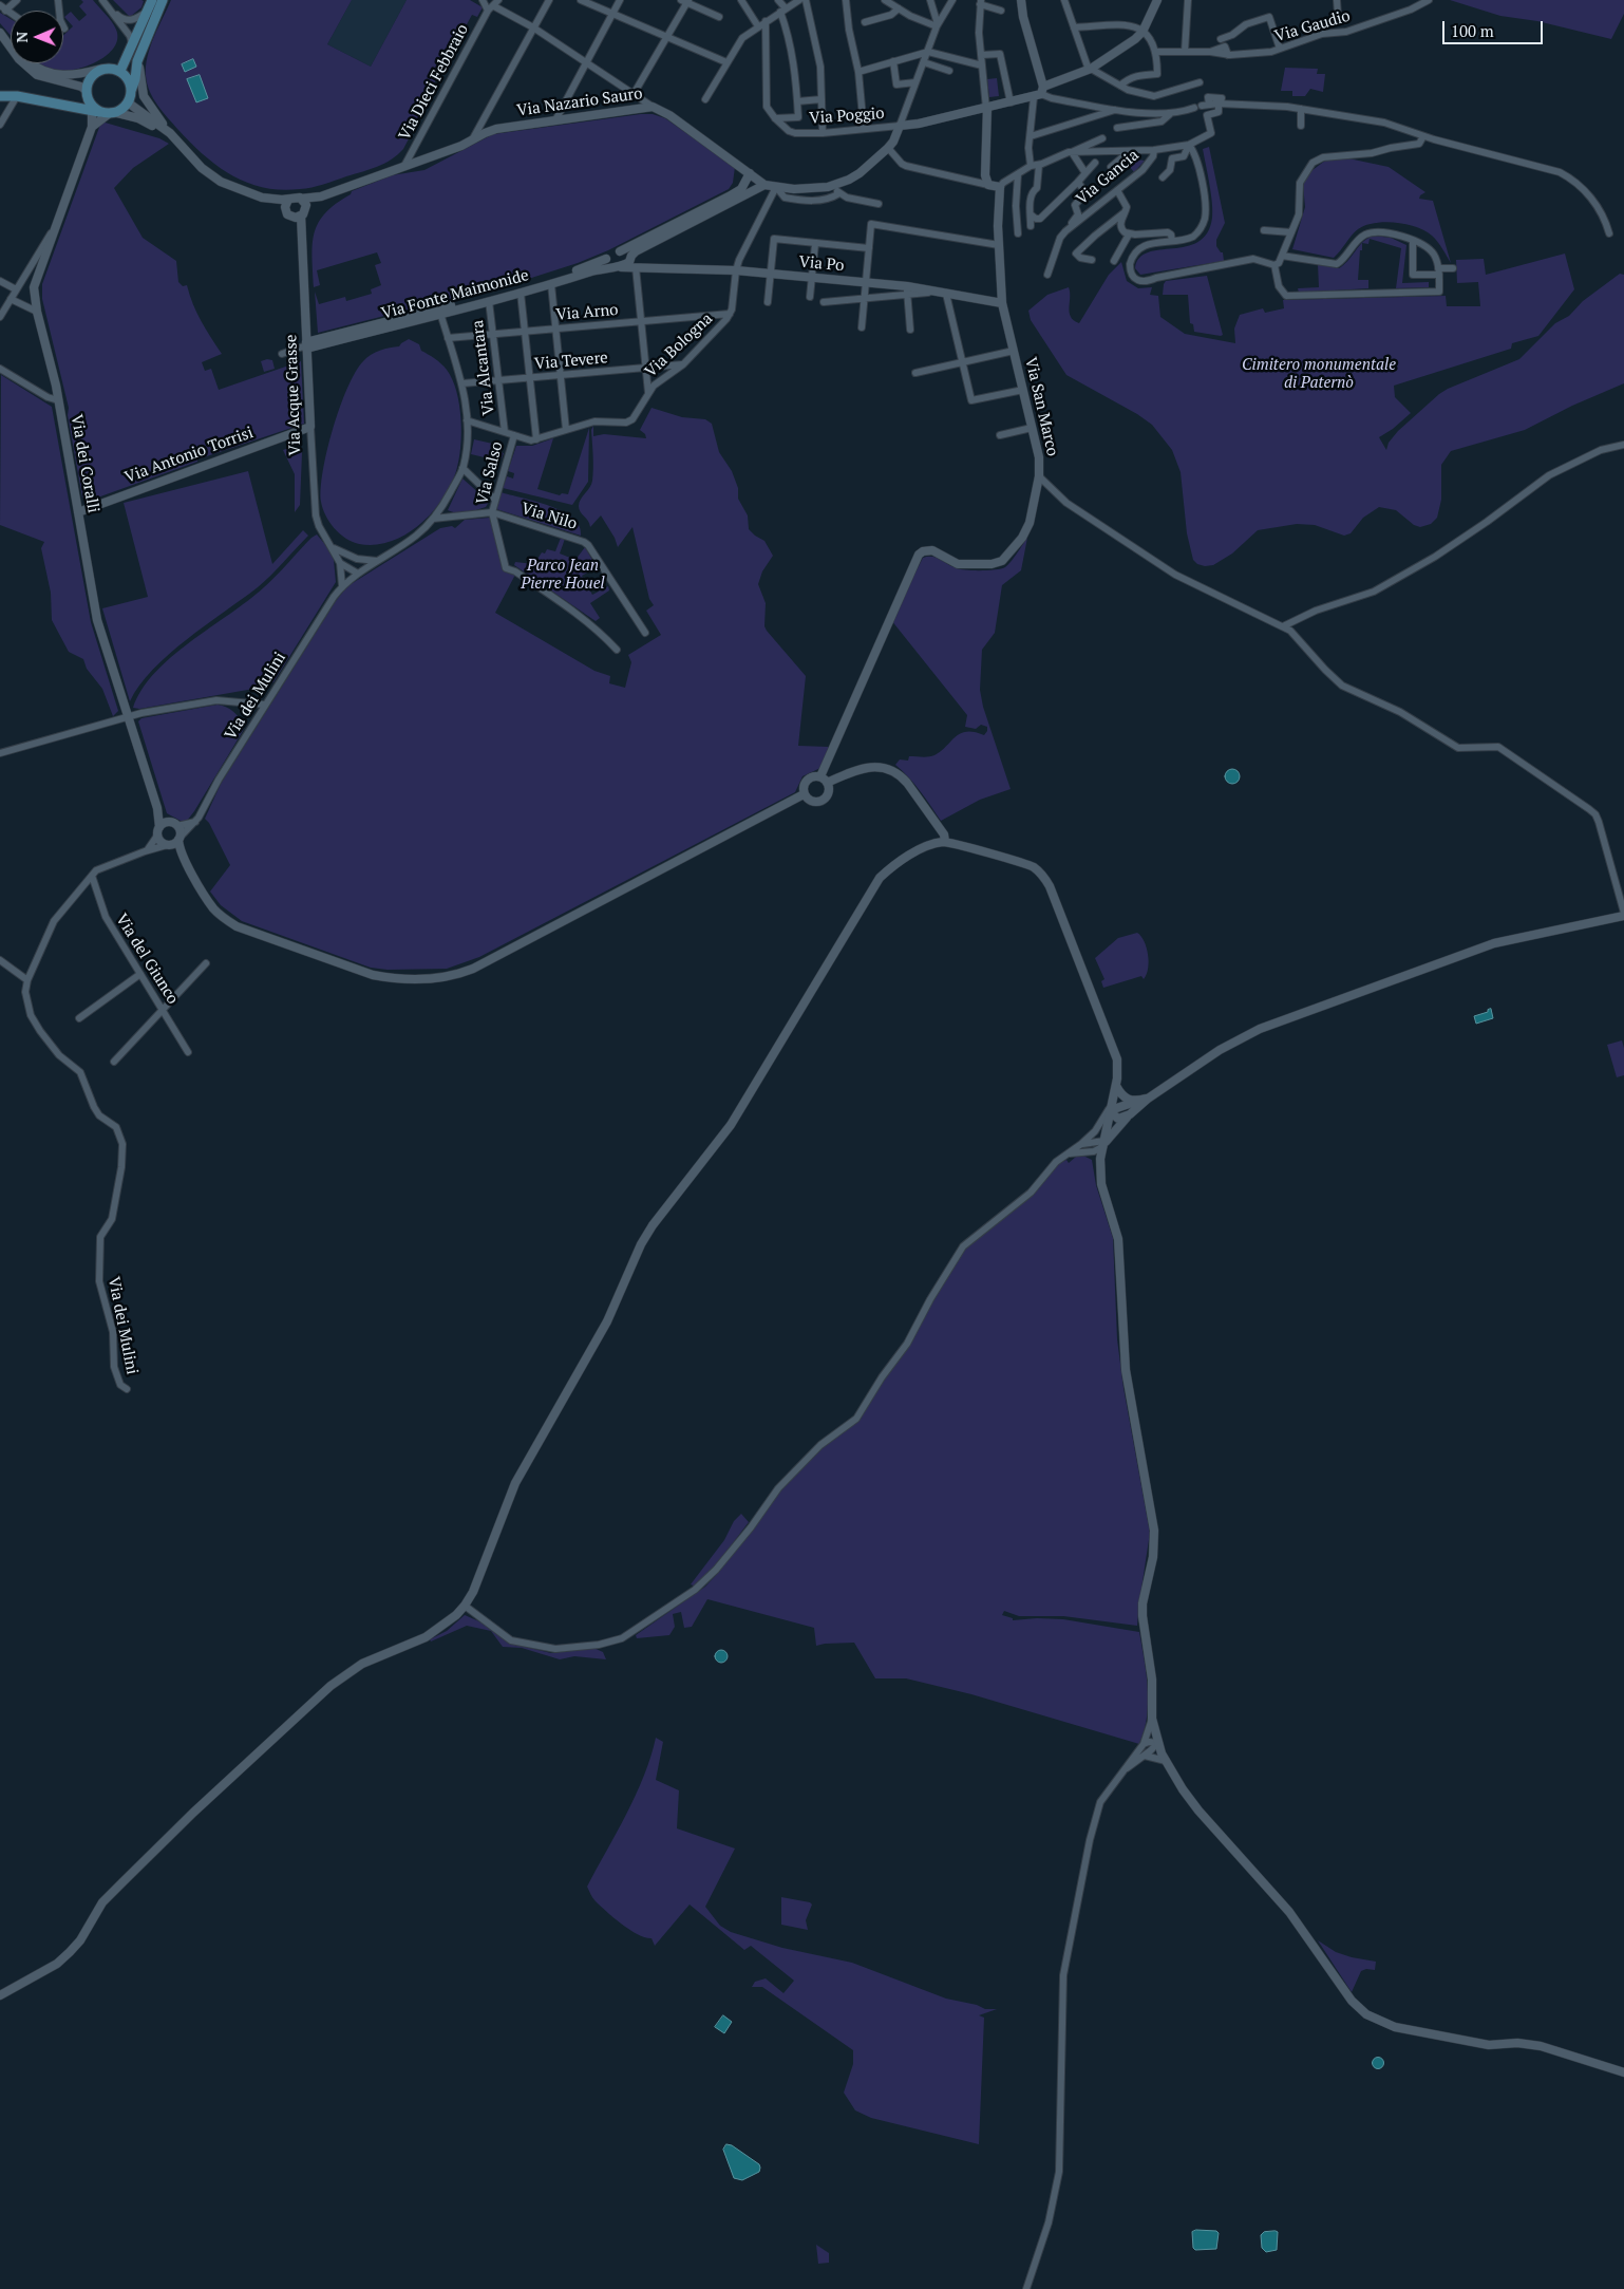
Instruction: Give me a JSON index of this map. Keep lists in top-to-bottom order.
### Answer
{
  "streets": {
    "street": [
      "Via Gaudio",
      "Via Dieci Febbraio",
      "Via Nazario Sauro",
      "Via Poggio",
      "Via Gancia",
      "Via Po",
      "Via Fonte Maimonide",
      "Via Arno",
      "Via Bologna",
      "Via Tevere",
      "Via Alcantara",
      "Via Acque Grasse",
      "Via San Marco",
      "Via Antonio Torrisi",
      "Via dei Coralli",
      "Via Salso",
      "Via Nilo",
      "Via dei Mulini",
      "Via del Giunco"
    ]
  },
  "crossings": [
    ["Via Dieci Febbraio", "Via Nazario Sauro"],
    ["Via Nazario Sauro", "Via Poggio"],
    ["Via Nazario Sauro", "Via Bologna"],
    ["Via Po", "Via Fonte Maimonide"],
    ["Via Po", "Via Bologna"],
    ["Via Po", "Via San Marco"],
    ["Via Fonte Maimonide", "Via Alcantara"],
    ["Via Fonte Maimonide", "Via Acque Grasse"],
    ["Via Fonte Maimonide", "Via dei Mulini"],
    ["Via Arno", "Via Bologna"],
    ["Via Arno", "Via Alcantara"],
    ["Via Arno", "Via dei Mulini"],
    ["Via Bologna", "Via Tevere"],
    ["Via Bologna", "Via Alcantara"],
    ["Via Bologna", "Via Salso"],
    ["Via Bologna", "Via dei Mulini"],
    ["Via Tevere", "Via Alcantara"],
    ["Via Tevere", "Via dei Mulini"],
    ["Via Acque Grasse", "Via Antonio Torrisi"],
    ["Via Acque Grasse", "Via dei Mulini"],
    ["Via Antonio Torrisi", "Via dei Coralli"],
    ["Via Salso", "Via Nilo"],
    ["Via dei Mulini", "Via del Giunco"]
  ],
  "parks": ["Cimitero monumentale di Paternò", "Parco Jean Pierre Houel"],
  "scale_bar": "100 m",
  "north": "left"
}
